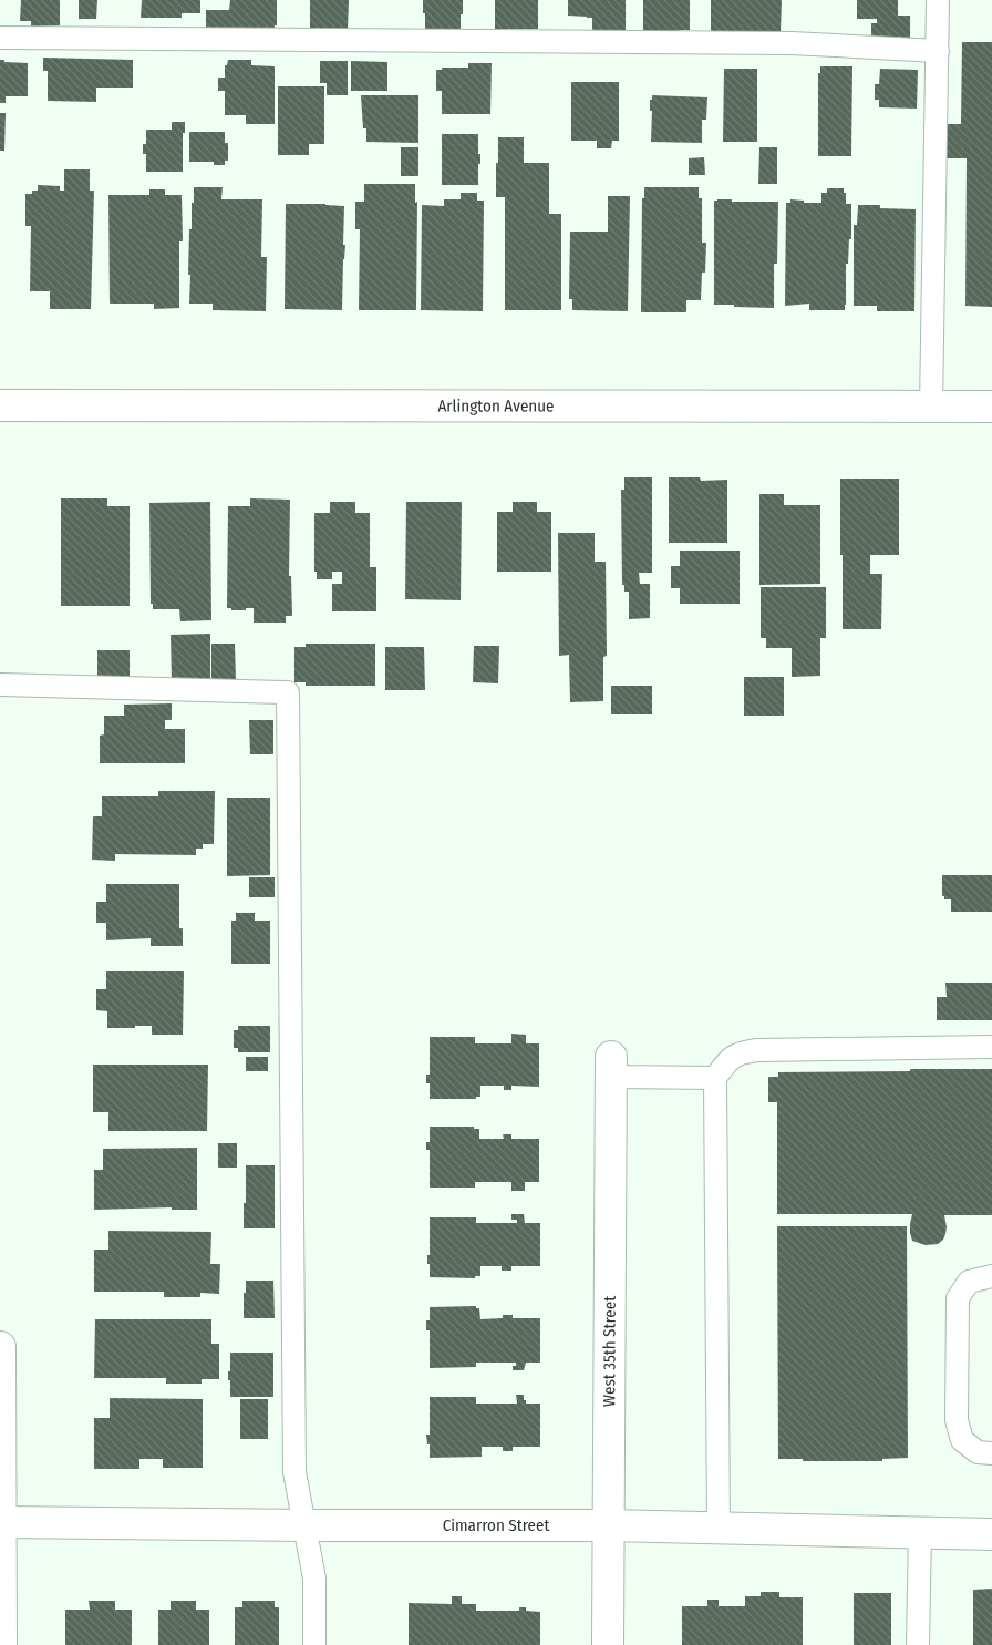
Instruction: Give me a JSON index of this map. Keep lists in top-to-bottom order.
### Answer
{
  "streets": {
    "street": ["Arlington Avenue", "West 35th Street", "Cimarron Street"]
  },
  "crossings": [
    ["West 35th Street", "Cimarron Street"]
  ]
}
